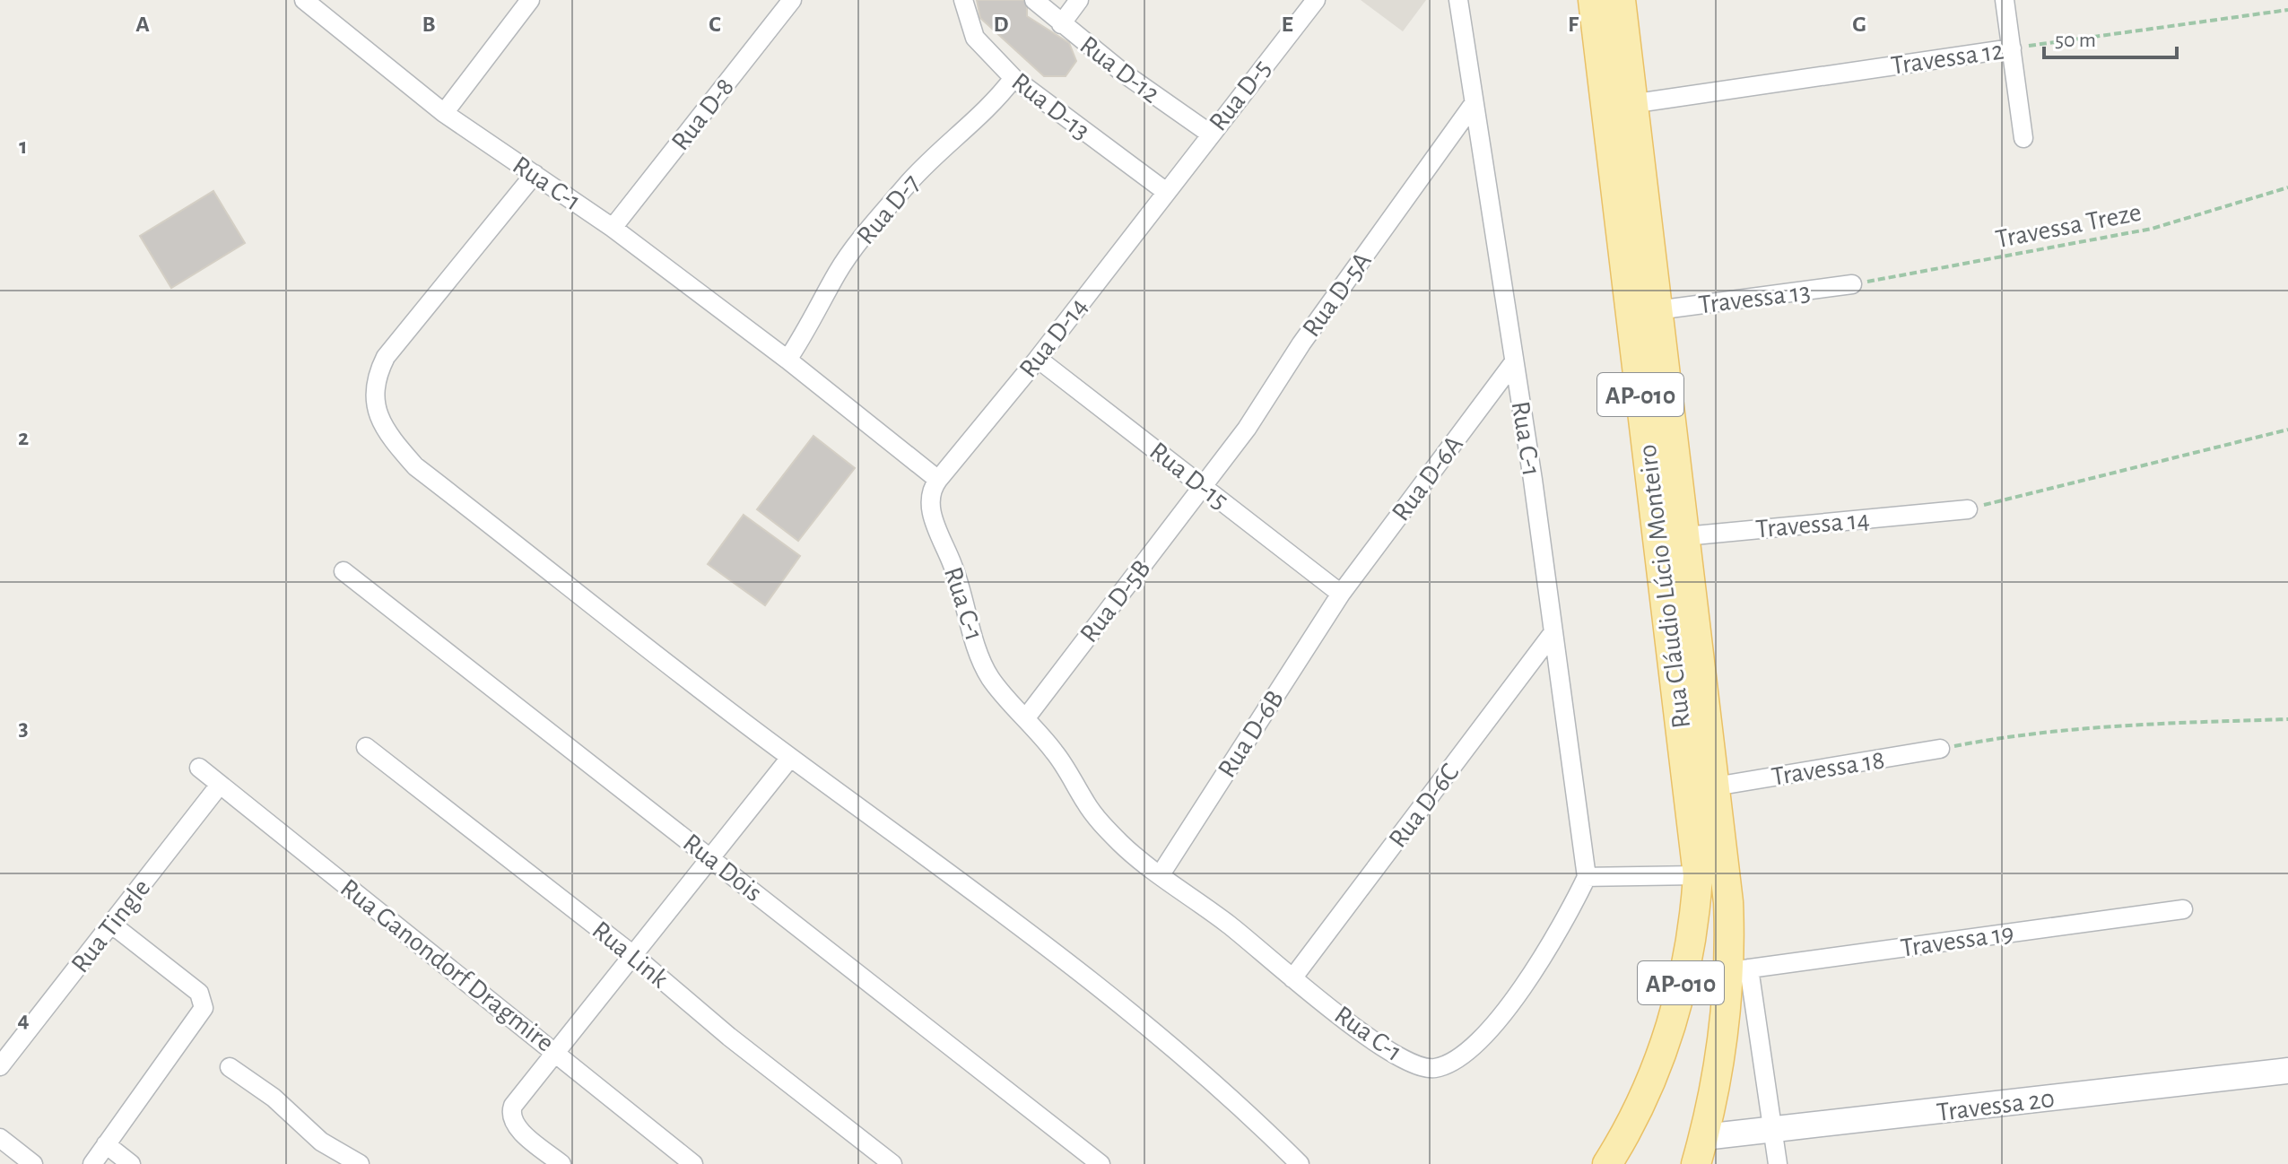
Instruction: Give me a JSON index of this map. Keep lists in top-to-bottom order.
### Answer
{
  "streets": {
    "main road": ["AP-010", "Rua Cláudio Lúcio Monteiro"],
    "street": [
      "Travessa 12",
      "Rua D-12",
      "Rua D-5",
      "Rua D-13",
      "Rua D-8",
      "Rua C-1",
      "Rua D-7",
      "Rua D-5A",
      "Travessa 13",
      "Rua D-14",
      "Rua D-15",
      "Rua D-6A",
      "Travessa 14",
      "Rua D-5B",
      "Rua D-6B",
      "Travessa 18",
      "Rua D-6C",
      "Rua Dois",
      "Rua Tingle",
      "Travessa 19",
      "Rua Link",
      "Rua Ganondorf Dragmire",
      "Travessa 20"
    ],
    "path": ["Travessa Treze"]
  },
  "crossings": [
    ["Travessa 12", "Rua Cláudio Lúcio Monteiro"],
    ["Rua D-12", "Rua D-5"],
    ["Rua D-5", "Rua D-13"],
    ["Rua D-5", "Rua D-14"],
    ["Rua D-13", "Rua D-7"],
    ["Rua D-13", "Rua D-14"],
    ["Rua D-8", "Rua C-1"],
    ["Rua C-1", "Rua D-7"],
    ["Rua C-1", "Rua D-5A"],
    ["Rua C-1", "Rua D-14"],
    ["Rua C-1", "Rua D-6A"],
    ["Rua C-1", "Rua D-5B"],
    ["Rua C-1", "Rua D-6B"],
    ["Rua C-1", "Rua D-6C"],
    ["Travessa Treze", "Travessa 13"],
    ["Rua D-5A", "Rua D-15"],
    ["Rua D-5A", "Rua D-5B"],
    ["Travessa 13", "Rua Cláudio Lúcio Monteiro"],
    ["Rua D-14", "Rua D-15"],
    ["AP-010", "Rua Cláudio Lúcio Monteiro"],
    ["AP-010", "Travessa 18"],
    ["AP-010", "Travessa 19"],
    ["AP-010", "Travessa 20"],
    ["Rua D-15", "Rua D-6A"],
    ["Rua D-15", "Rua D-5B"],
    ["Rua D-15", "Rua D-6B"],
    ["Rua D-6A", "Rua D-6B"],
    ["Travessa 14", "Rua Cláudio Lúcio Monteiro"],
    ["Rua Cláudio Lúcio Monteiro", "Travessa 18"],
    ["Rua Tingle", "Rua Ganondorf Dragmire"]
  ],
  "scale_bar": "50 m",
  "grid": {
    "columns": [
      "A",
      "B",
      "C",
      "D",
      "E",
      "F",
      "G"
    ],
    "rows": [
      "1",
      "2",
      "3",
      "4"
    ]
  }
}
